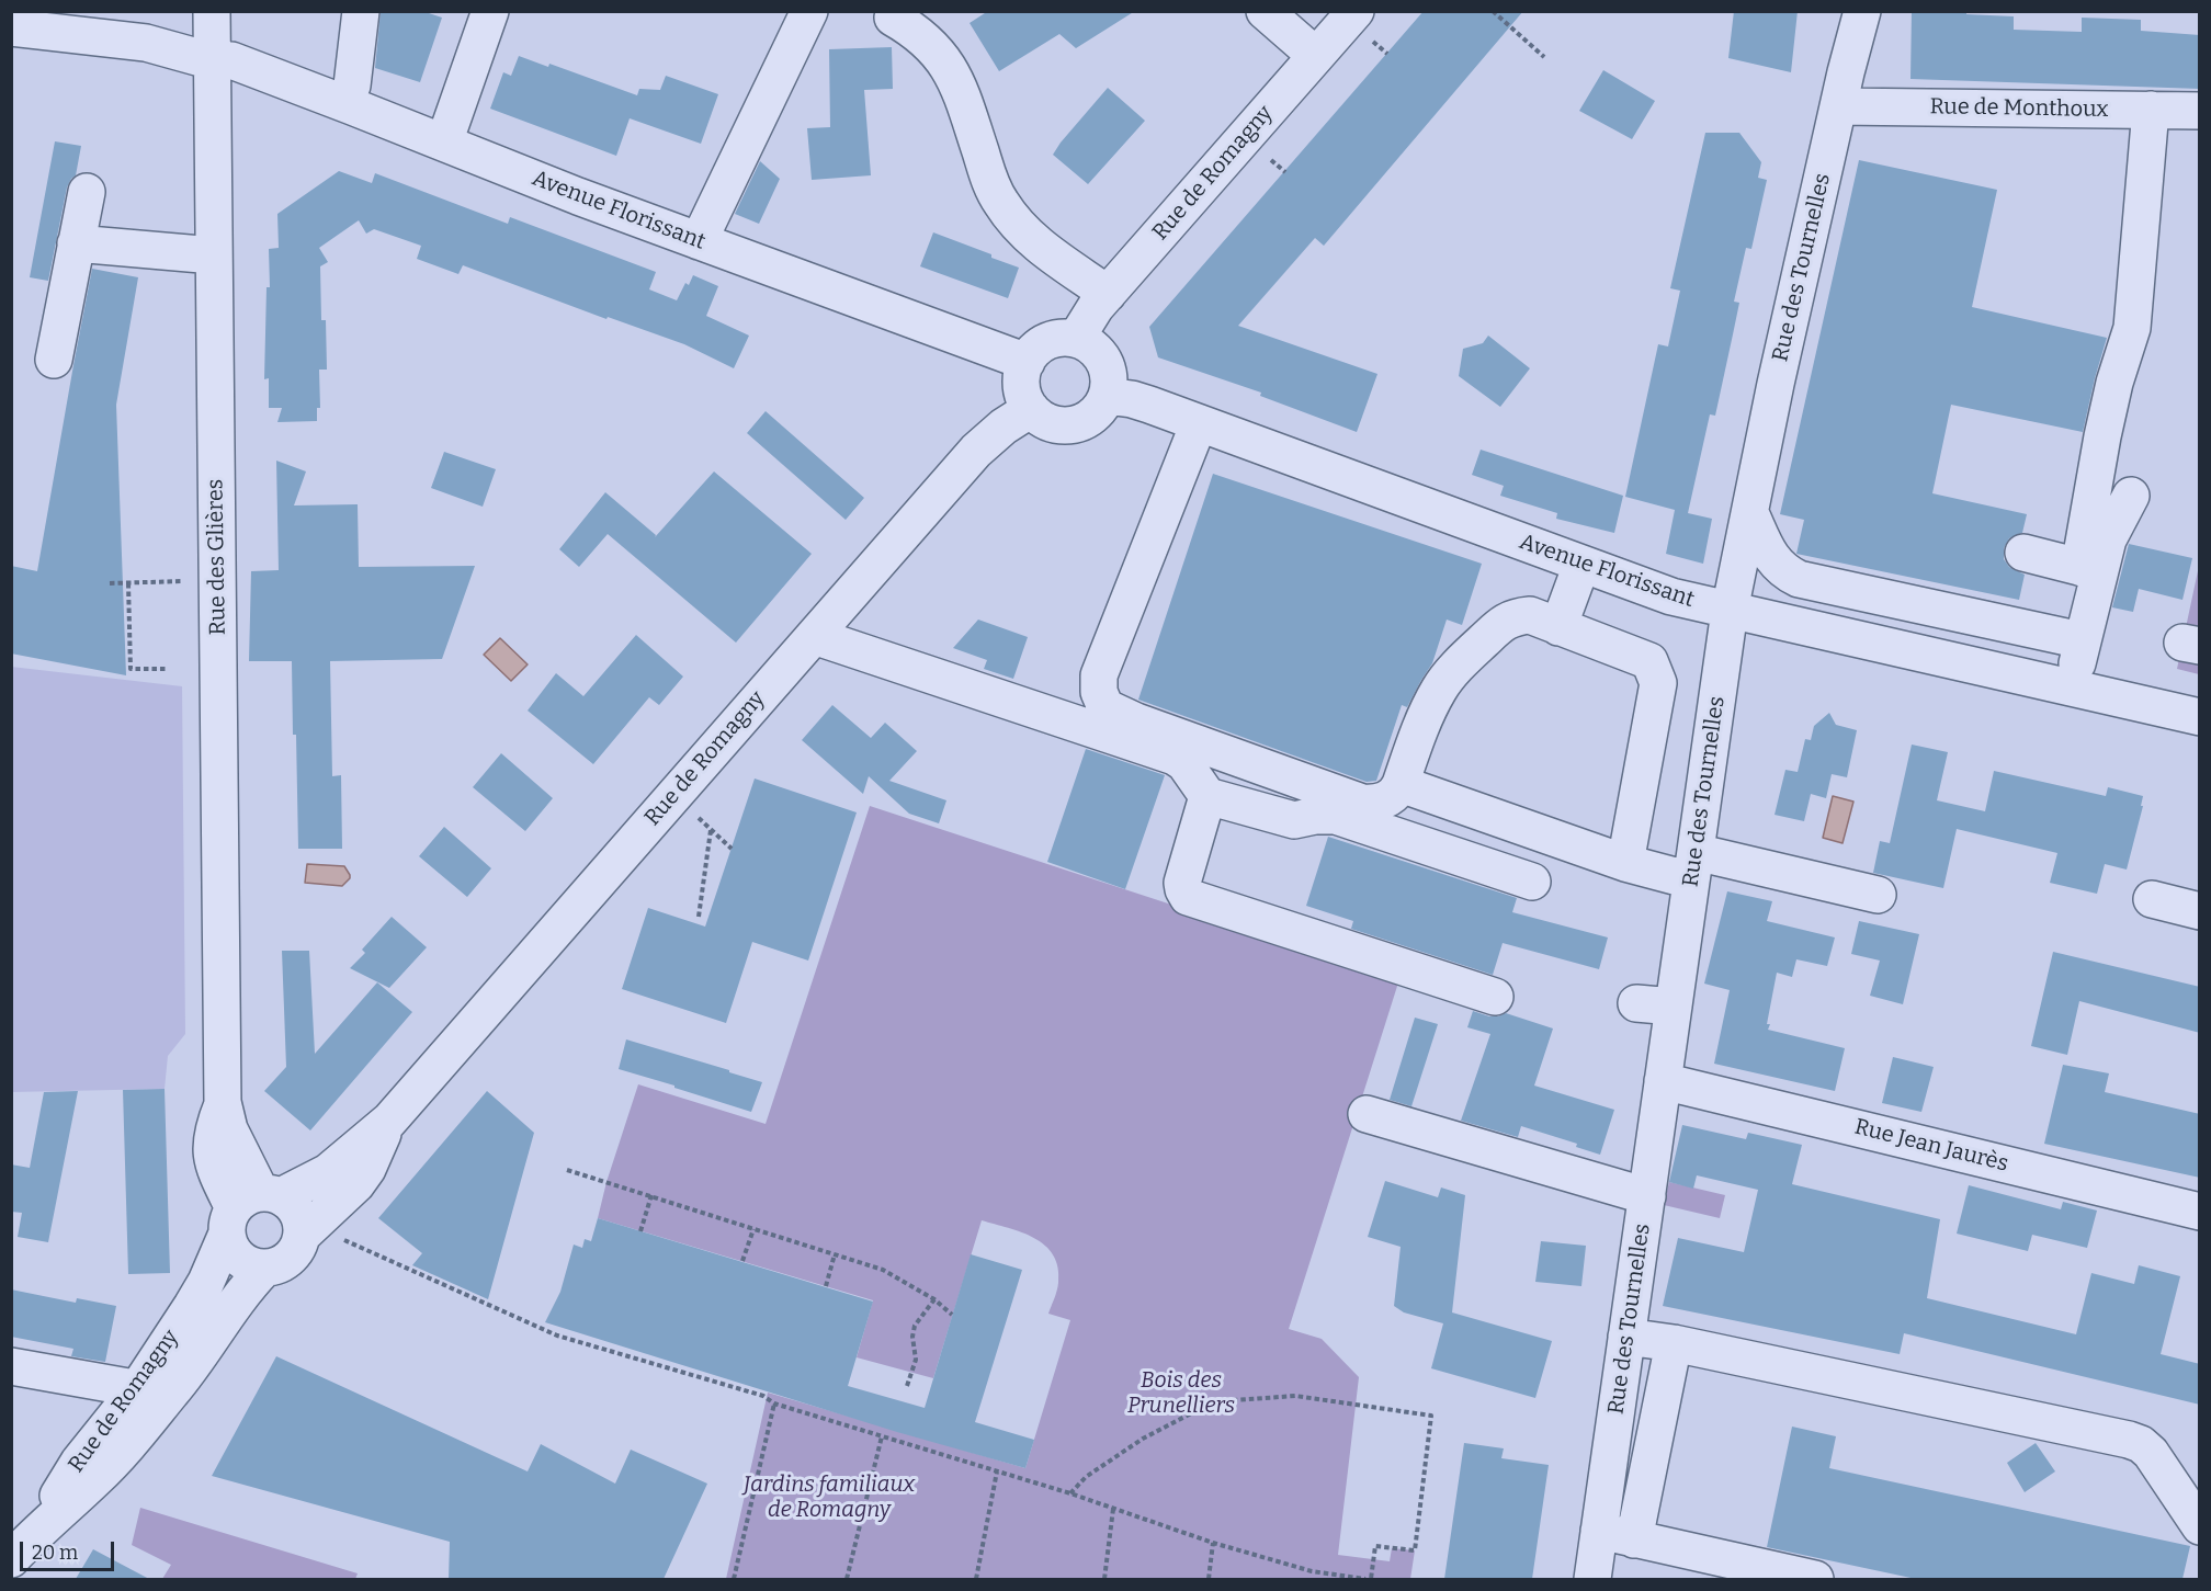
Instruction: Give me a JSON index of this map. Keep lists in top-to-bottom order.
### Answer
{
  "streets": {
    "street": [
      "Rue de Monthoux",
      "Rue de Romagny",
      "Avenue Florissant",
      "Rue des Tournelles",
      "Rue des Glières",
      "Rue Jean Jaurès"
    ]
  },
  "crossings": [
    ["Rue de Monthoux", "Rue des Tournelles"],
    ["Rue de Romagny", "Avenue Florissant"],
    ["Rue de Romagny", "Rue des Glières"],
    ["Avenue Florissant", "Rue des Tournelles"],
    ["Avenue Florissant", "Rue des Glières"],
    ["Rue des Tournelles", "Rue Jean Jaurès"]
  ],
  "parks": ["Bois des Prunelliers", "Jardins familiaux de Romagny"],
  "scale_bar": "20 m"
}
